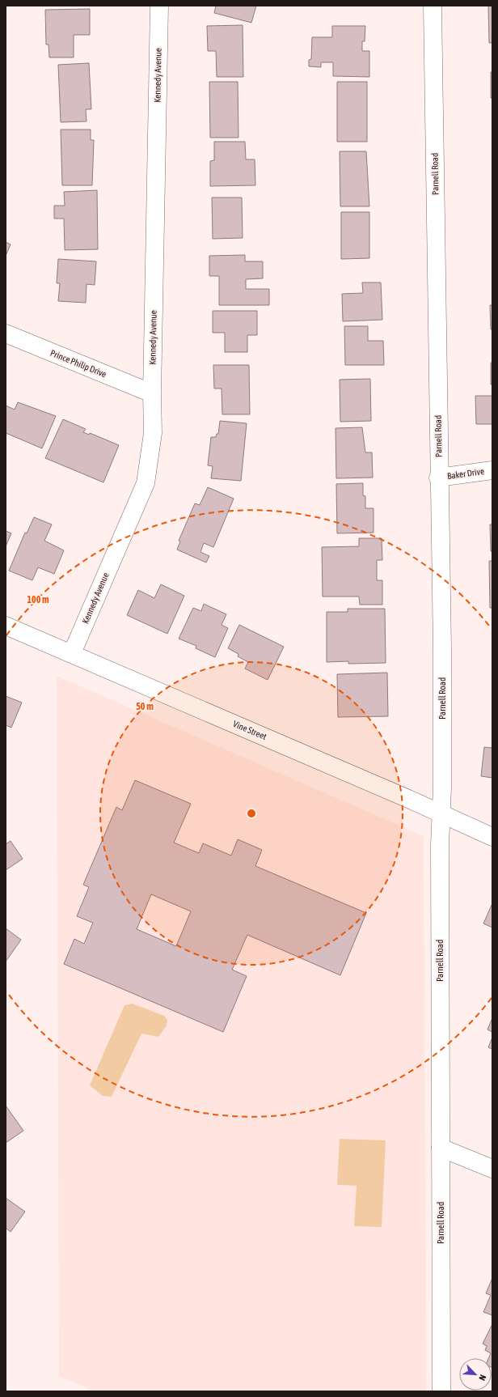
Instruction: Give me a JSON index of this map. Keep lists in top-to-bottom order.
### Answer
{
  "streets": {
    "street": [
      "Kennedy Avenue",
      "Parnell Road",
      "Prince Philip Drive",
      "Baker Drive",
      "Vine Street"
    ]
  },
  "crossings": [
    ["Kennedy Avenue", "Prince Philip Drive"],
    ["Kennedy Avenue", "Vine Street"],
    ["Parnell Road", "Baker Drive"],
    ["Parnell Road", "Vine Street"]
  ],
  "north": "bottom right",
  "rings": ["100 m", "50 m"]
}
